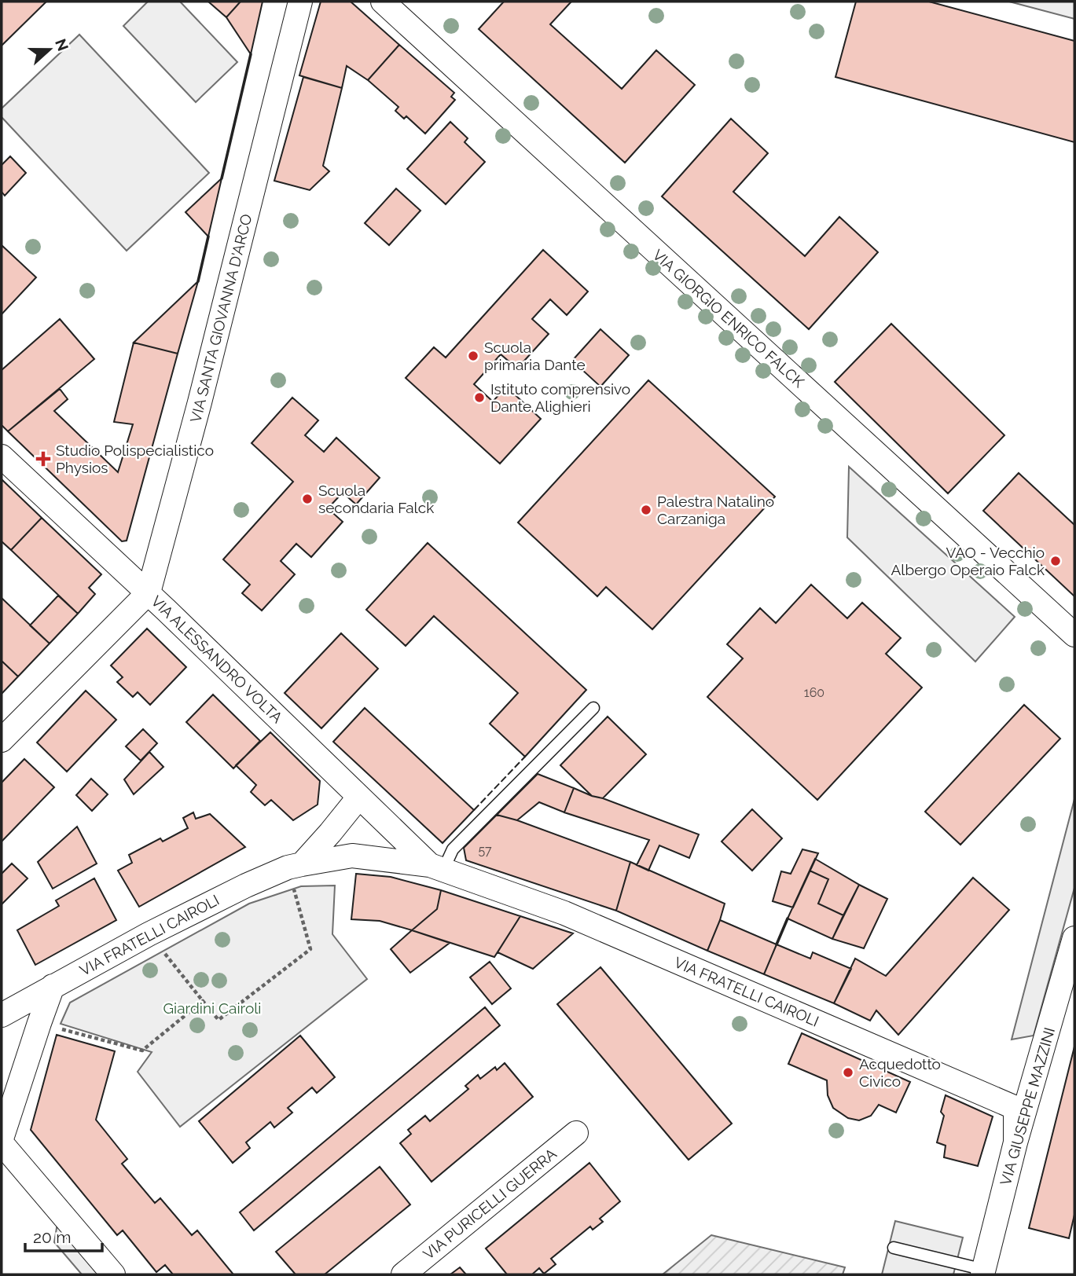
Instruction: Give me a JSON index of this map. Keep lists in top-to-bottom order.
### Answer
{
  "streets": {
    "street": [
      "VIA SANTA GIOVANNA D'ARCO",
      "VIA GIORGIO ENRICO FALCK",
      "VIA ALESSANDRO VOLTA",
      "VIA FRATELLI CAIROLI",
      "VIA GIUSEPPE MAZZINI",
      "VIA PURICELLI GUERRA"
    ]
  },
  "crossings": [
    ["VIA SANTA GIOVANNA D'ARCO", "VIA ALESSANDRO VOLTA"],
    ["VIA ALESSANDRO VOLTA", "VIA FRATELLI CAIROLI"],
    ["VIA FRATELLI CAIROLI", "VIA GIUSEPPE MAZZINI"]
  ],
  "parks": ["Giardini Cairoli"],
  "places": {
    "other": [
      "Scuola primaria Dante",
      "Istituto comprensivo Dante Alighieri",
      "Scuola secondaria Falck",
      "Palestra Natalino Carzaniga",
      "VAO - Vecchio Albergo Operaio Falck",
      "Acquedotto Civico"
    ],
    "health": ["Studio Polispecialistico Physios"]
  },
  "house_numbers": ["160", "57"],
  "scale_bar": "20 m",
  "north": "right"
}
